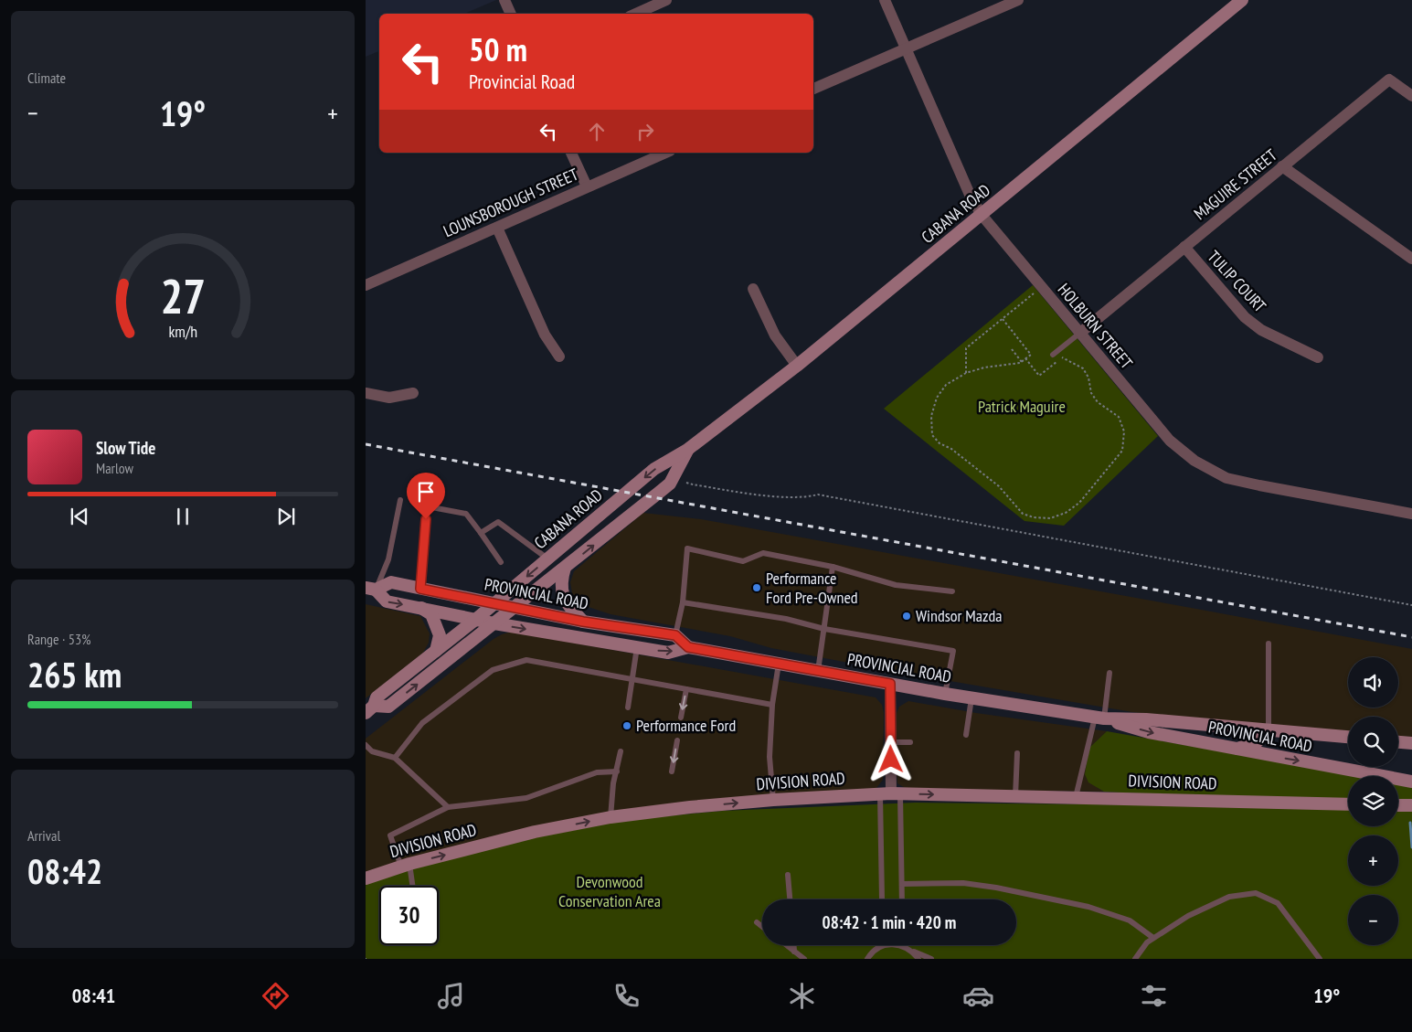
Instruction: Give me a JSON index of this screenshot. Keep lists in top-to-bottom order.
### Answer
{
  "streets": {
    "main road": ["CABANA ROAD", "PROVINCIAL ROAD", "DIVISION ROAD"],
    "street": [
      "MAGUIRE STREET",
      "LOUNSBOROUGH STREET",
      "TULIP COURT",
      "HOLBURN STREET"
    ]
  },
  "crossings": [
    ["MAGUIRE STREET", "TULIP COURT"],
    ["MAGUIRE STREET", "HOLBURN STREET"],
    ["CABANA ROAD", "HOLBURN STREET"],
    ["CABANA ROAD", "PROVINCIAL ROAD"]
  ],
  "one_way": ["DIVISION ROAD"],
  "parks": ["Patrick Maguire", "Devonwood Conservation Area"],
  "places": ["Performance Ford Pre-Owned", "Windsor Mazda", "Performance Ford"],
  "page": {
    "tile": [
      "Climate",
      ["Range · 53%", "265 km"],
      ["Arrival", "08:42"]
    ],
    "turn": ["50 m", "Provincial Road"],
    "heat": ["−", "19°", "+"],
    "song": ["Slow Tide", "Marlow"],
    "map_buttons": ["+", "−"],
    "limit": "30",
    "trip": "08:42 · 1 min · 420 m",
    "tabs": ["08:41", "19°"],
    "gauge": ["27", "km/h"]
  }
}
